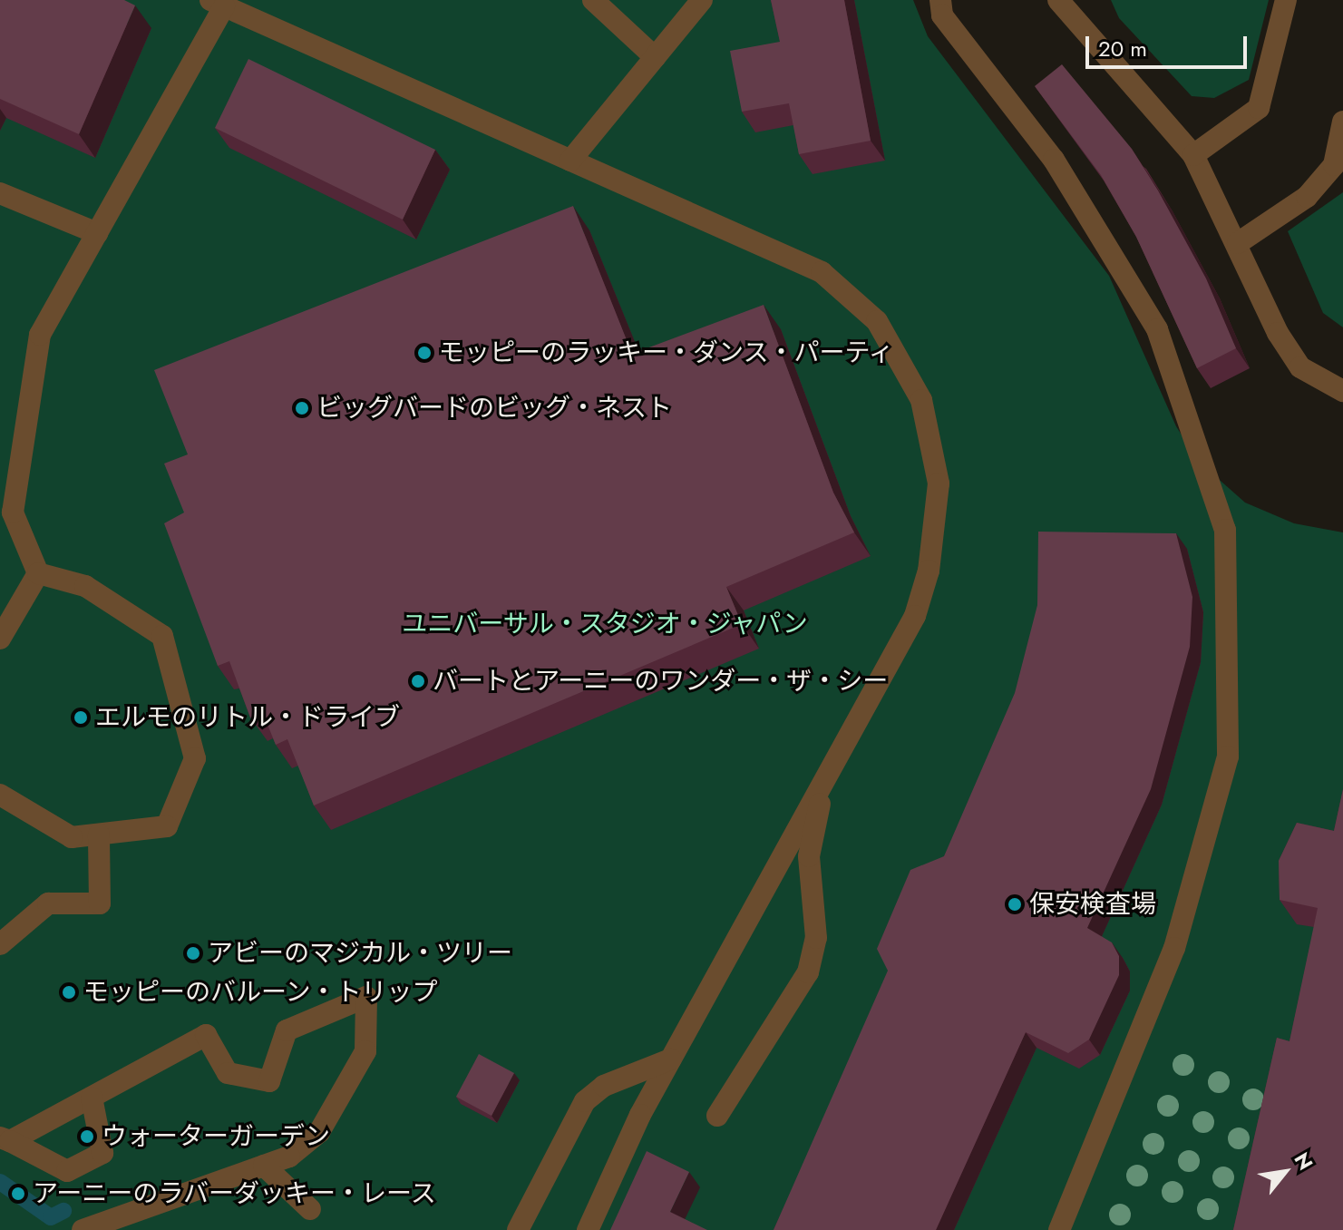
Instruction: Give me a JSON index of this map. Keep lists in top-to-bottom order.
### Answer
{
  "parks": ["ユニバーサル・スタジオ・ジャパン"],
  "places": [
    "モッピーのラッキー・ダンス・パーティ",
    "ビッグバードのビッグ・ネスト",
    "バートとアーニーのワンダー・ザ・シー",
    "エルモのリトル・ドライブ",
    "保安検査場",
    "アビーのマジカル・ツリー",
    "モッピーのバルーン・トリップ",
    "ウォーターガーデン",
    "アーニーのラバーダッキー・レース"
  ],
  "scale_bar": "20 m",
  "north": "top right"
}
